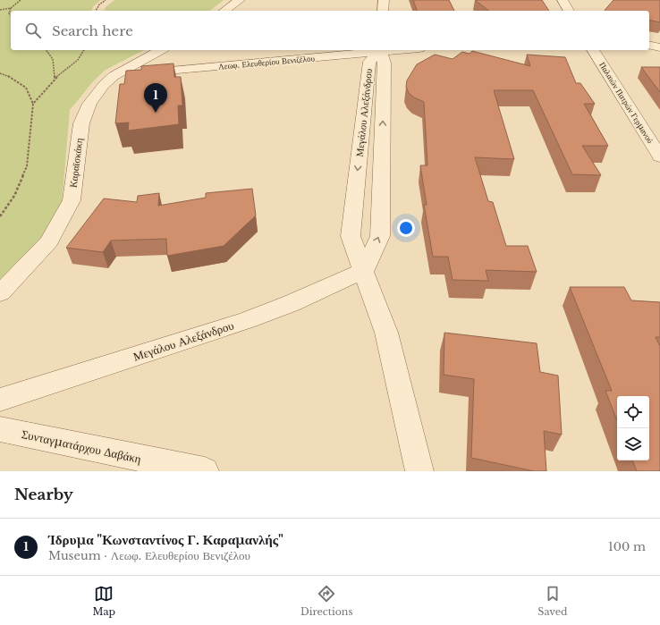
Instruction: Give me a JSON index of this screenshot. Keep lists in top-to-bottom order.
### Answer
{
  "streets": {
    "street": [
      "Λεωφ. Ελευθερίου Βενιζέλου",
      "Παλαιών Πατρών Γερμανού",
      "Μεγάλου Αλεξάνδρου",
      "Καραϊσκάκη",
      "Συνταγματάρχου Δαβάκη"
    ]
  },
  "crossings": [
    ["Λεωφ. Ελευθερίου Βενιζέλου", "Μεγάλου Αλεξάνδρου"],
    ["Λεωφ. Ελευθερίου Βενιζέλου", "Καραϊσκάκη"]
  ],
  "page": {
    "search": "Search here",
    "pins": "1",
    "heading": "Nearby",
    "list": [
      {
        "mark": "1",
        "name": "Ίδρυμα \"Κωνσταντίνος Γ. Καραμανλής\"",
        "note": "Museum · Λεωφ. Ελευθερίου Βενιζέλου",
        "value": "100 m"
      }
    ],
    "nav": ["Map", "Directions", "Saved"]
  }
}
